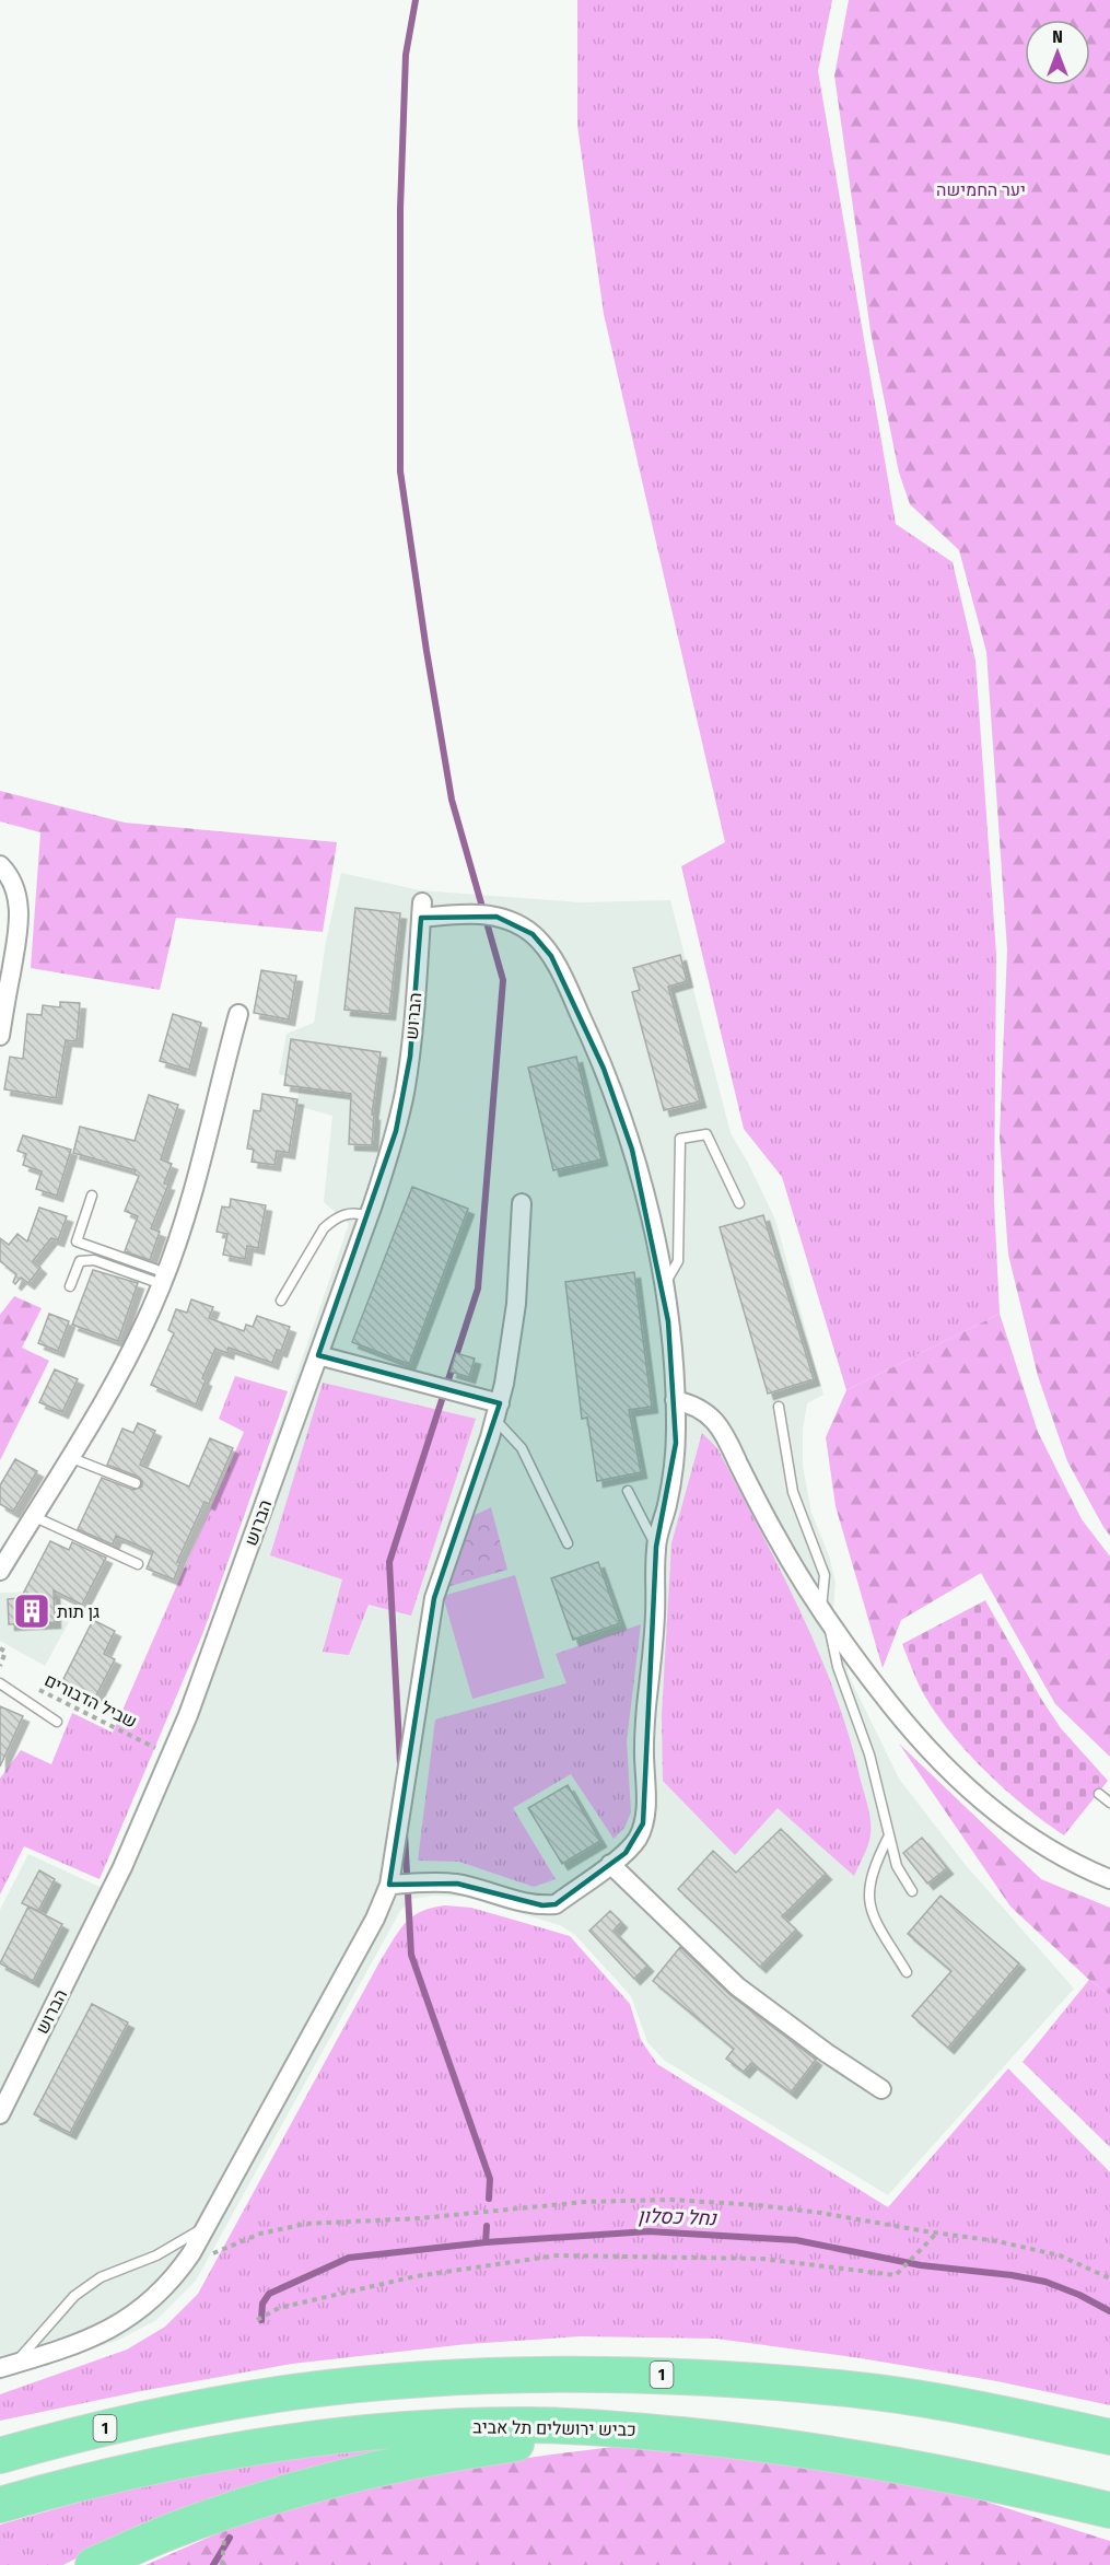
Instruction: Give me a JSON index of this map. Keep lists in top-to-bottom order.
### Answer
{
  "streets": {
    "highway": ["1", "כביש ירושלים תל אביב"],
    "street": ["הברוש"],
    "path": ["שביל הדבורים"]
  },
  "crossings": [
    ["הברוש", "שביל הדבורים"]
  ],
  "water": ["נחל כסלון"],
  "parks": ["יער החמישה"],
  "places": {
    "building": ["גן תות"]
  },
  "north": "top"
}
